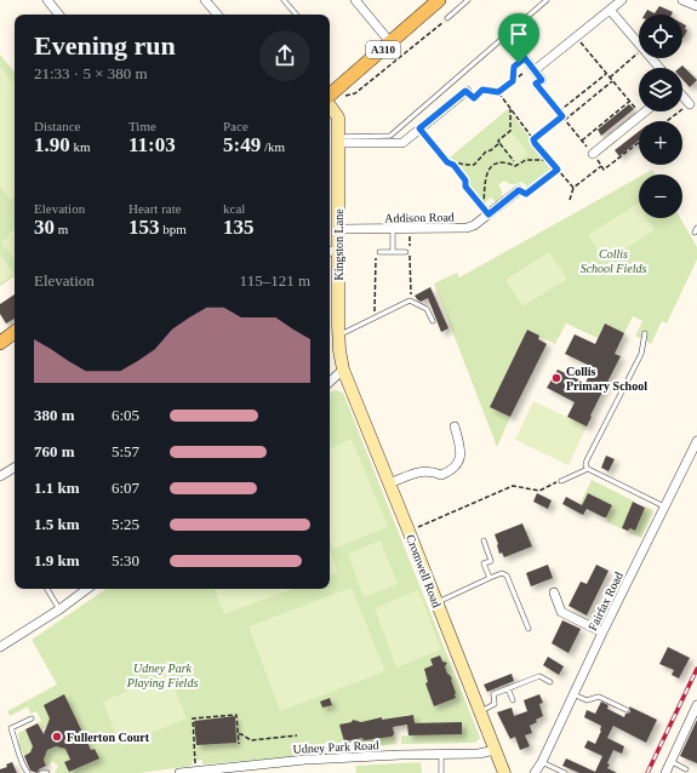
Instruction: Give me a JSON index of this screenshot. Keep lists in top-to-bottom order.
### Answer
{
  "streets": {
    "main road": ["A310", "Kingston Lane", "Cromwell Road"],
    "street": ["Addison Road", "Fairfax Road", "Udney Park Road"]
  },
  "crossings": [
    ["Addison Road", "Kingston Lane"],
    ["Kingston Lane", "Cromwell Road"],
    ["Cromwell Road", "Udney Park Road"]
  ],
  "parks": ["Collis School Fields", "Udney Park Playing Fields"],
  "places": ["Collis Primary School", "Fullerton Court"],
  "page": {
    "map_buttons": ["+", "−"],
    "heading": ["Evening run", "21:33 · 5 × 380 m"],
    "stats": [
      ["Distance", "1.90 km"],
      ["Time", "11:03"],
      ["Pace", "5:49 /km"],
      ["Elevation", "30 m"],
      ["Heart rate", "153 bpm"],
      ["kcal", "135"]
    ],
    "chart": ["Elevation", "115–121 m"],
    "list": [
      {
        "name": "380 m",
        "note": "6:05"
      },
      {
        "name": "760 m",
        "note": "5:57"
      },
      {
        "name": "1.1 km",
        "note": "6:07"
      },
      {
        "name": "1.5 km",
        "note": "5:25"
      },
      {
        "name": "1.9 km",
        "note": "5:30"
      }
    ]
  }
}
